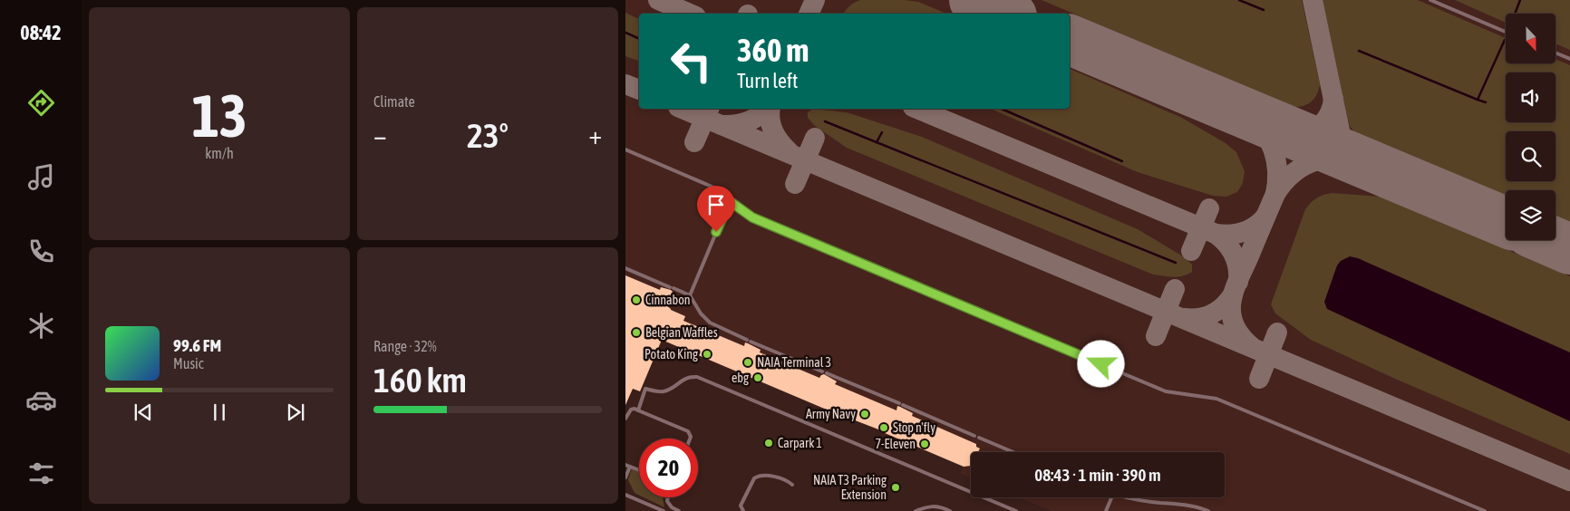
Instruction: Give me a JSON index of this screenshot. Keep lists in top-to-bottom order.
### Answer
{
  "places": [
    "Cinnabon",
    "Belgian Waffles",
    "Potato King",
    "NAIA Terminal 3",
    "ebg",
    "Army Navy",
    "Stop n'fly",
    "Carpark 1",
    "7-Eleven",
    "NAIA T3 Parking Extension"
  ],
  "north": "bottom",
  "page": {
    "tabs": "08:42",
    "tile": [
      ["13", "km/h"],
      "Climate",
      ["Range · 32%", "160 km"]
    ],
    "turn": ["360 m", "Turn left"],
    "heat": ["−", "23°", "+"],
    "song": ["99.6 FM", "Music"],
    "limit": "20",
    "trip": "08:43 · 1 min · 390 m"
  }
}
